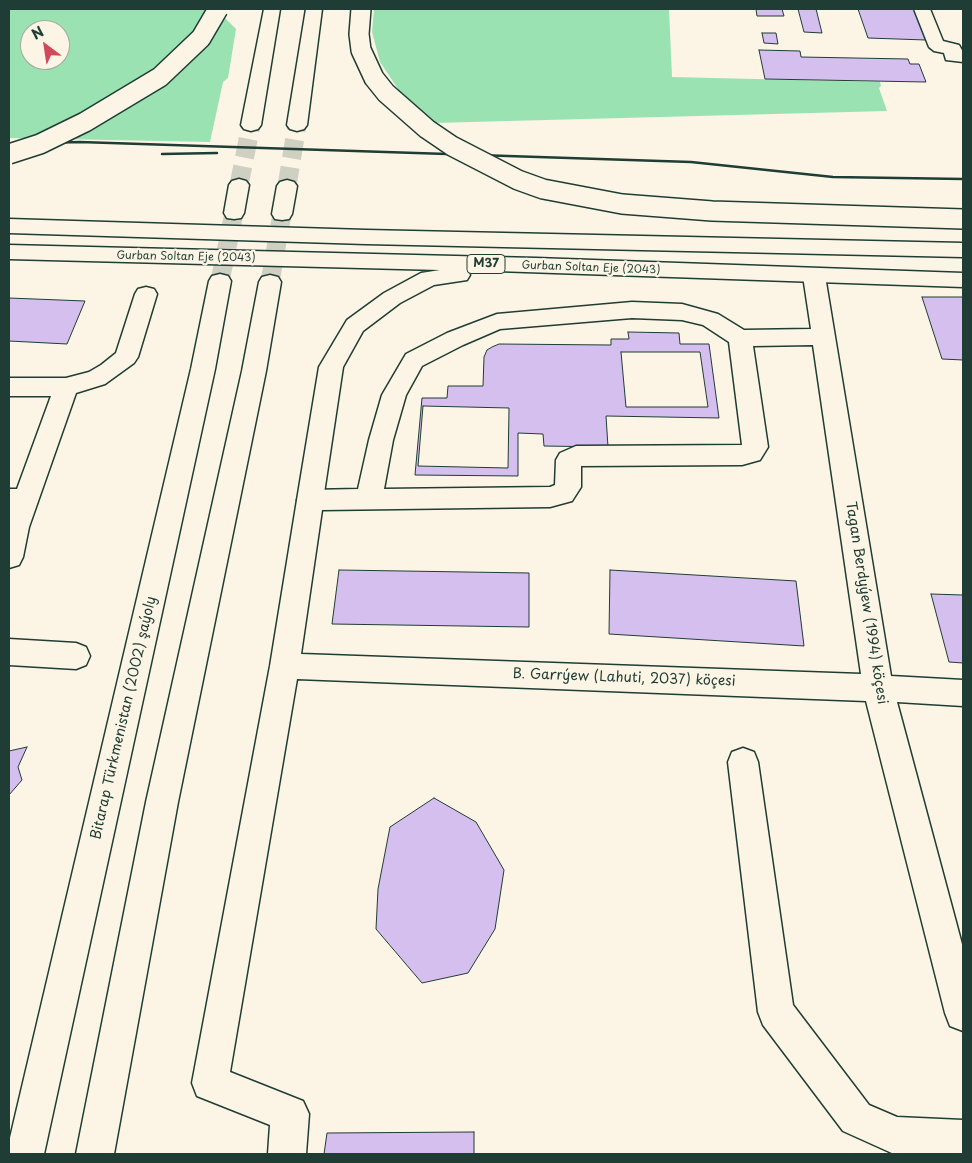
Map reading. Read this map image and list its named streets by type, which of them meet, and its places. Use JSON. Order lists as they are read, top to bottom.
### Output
{
  "streets": {
    "main road": [
      "Gurban Soltan Eje (2043)",
      "M37",
      "Tagan Berdyýew (1994) köçesi",
      "B. Garrýew (Lahuti, 2037) köçesi",
      "Bitarap Türkmenistan (2002) şaýoly"
    ]
  },
  "crossings": [
    ["Gurban Soltan Eje (2043)", "Tagan Berdyýew (1994) köçesi"],
    ["Tagan Berdyýew (1994) köçesi", "B. Garrýew (Lahuti, 2037) köçesi"]
  ],
  "north": "top left"
}
